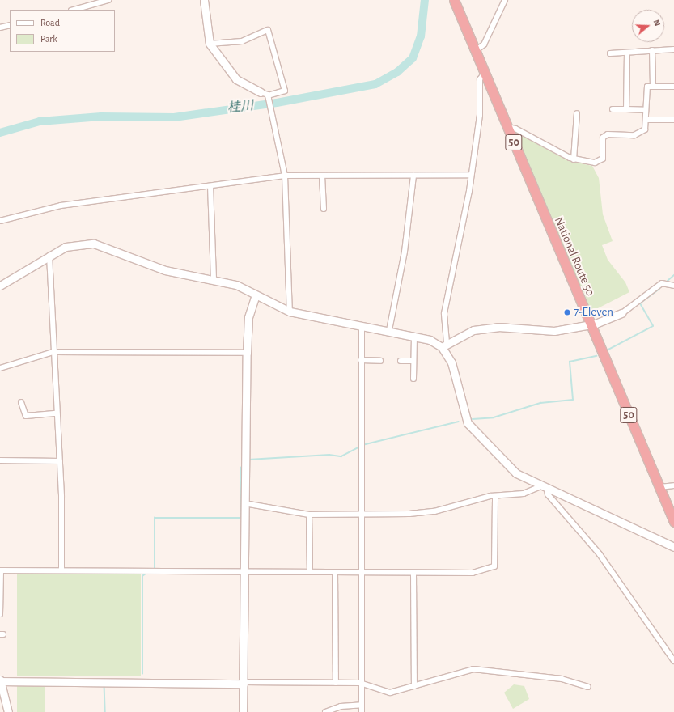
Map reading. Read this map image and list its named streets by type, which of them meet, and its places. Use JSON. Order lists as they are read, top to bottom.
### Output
{
  "streets": {
    "highway": ["50", "National Route 50"]
  },
  "water": ["桂川"],
  "places": ["7-Eleven"],
  "legend": ["Road", "Park"],
  "north": "right"
}
